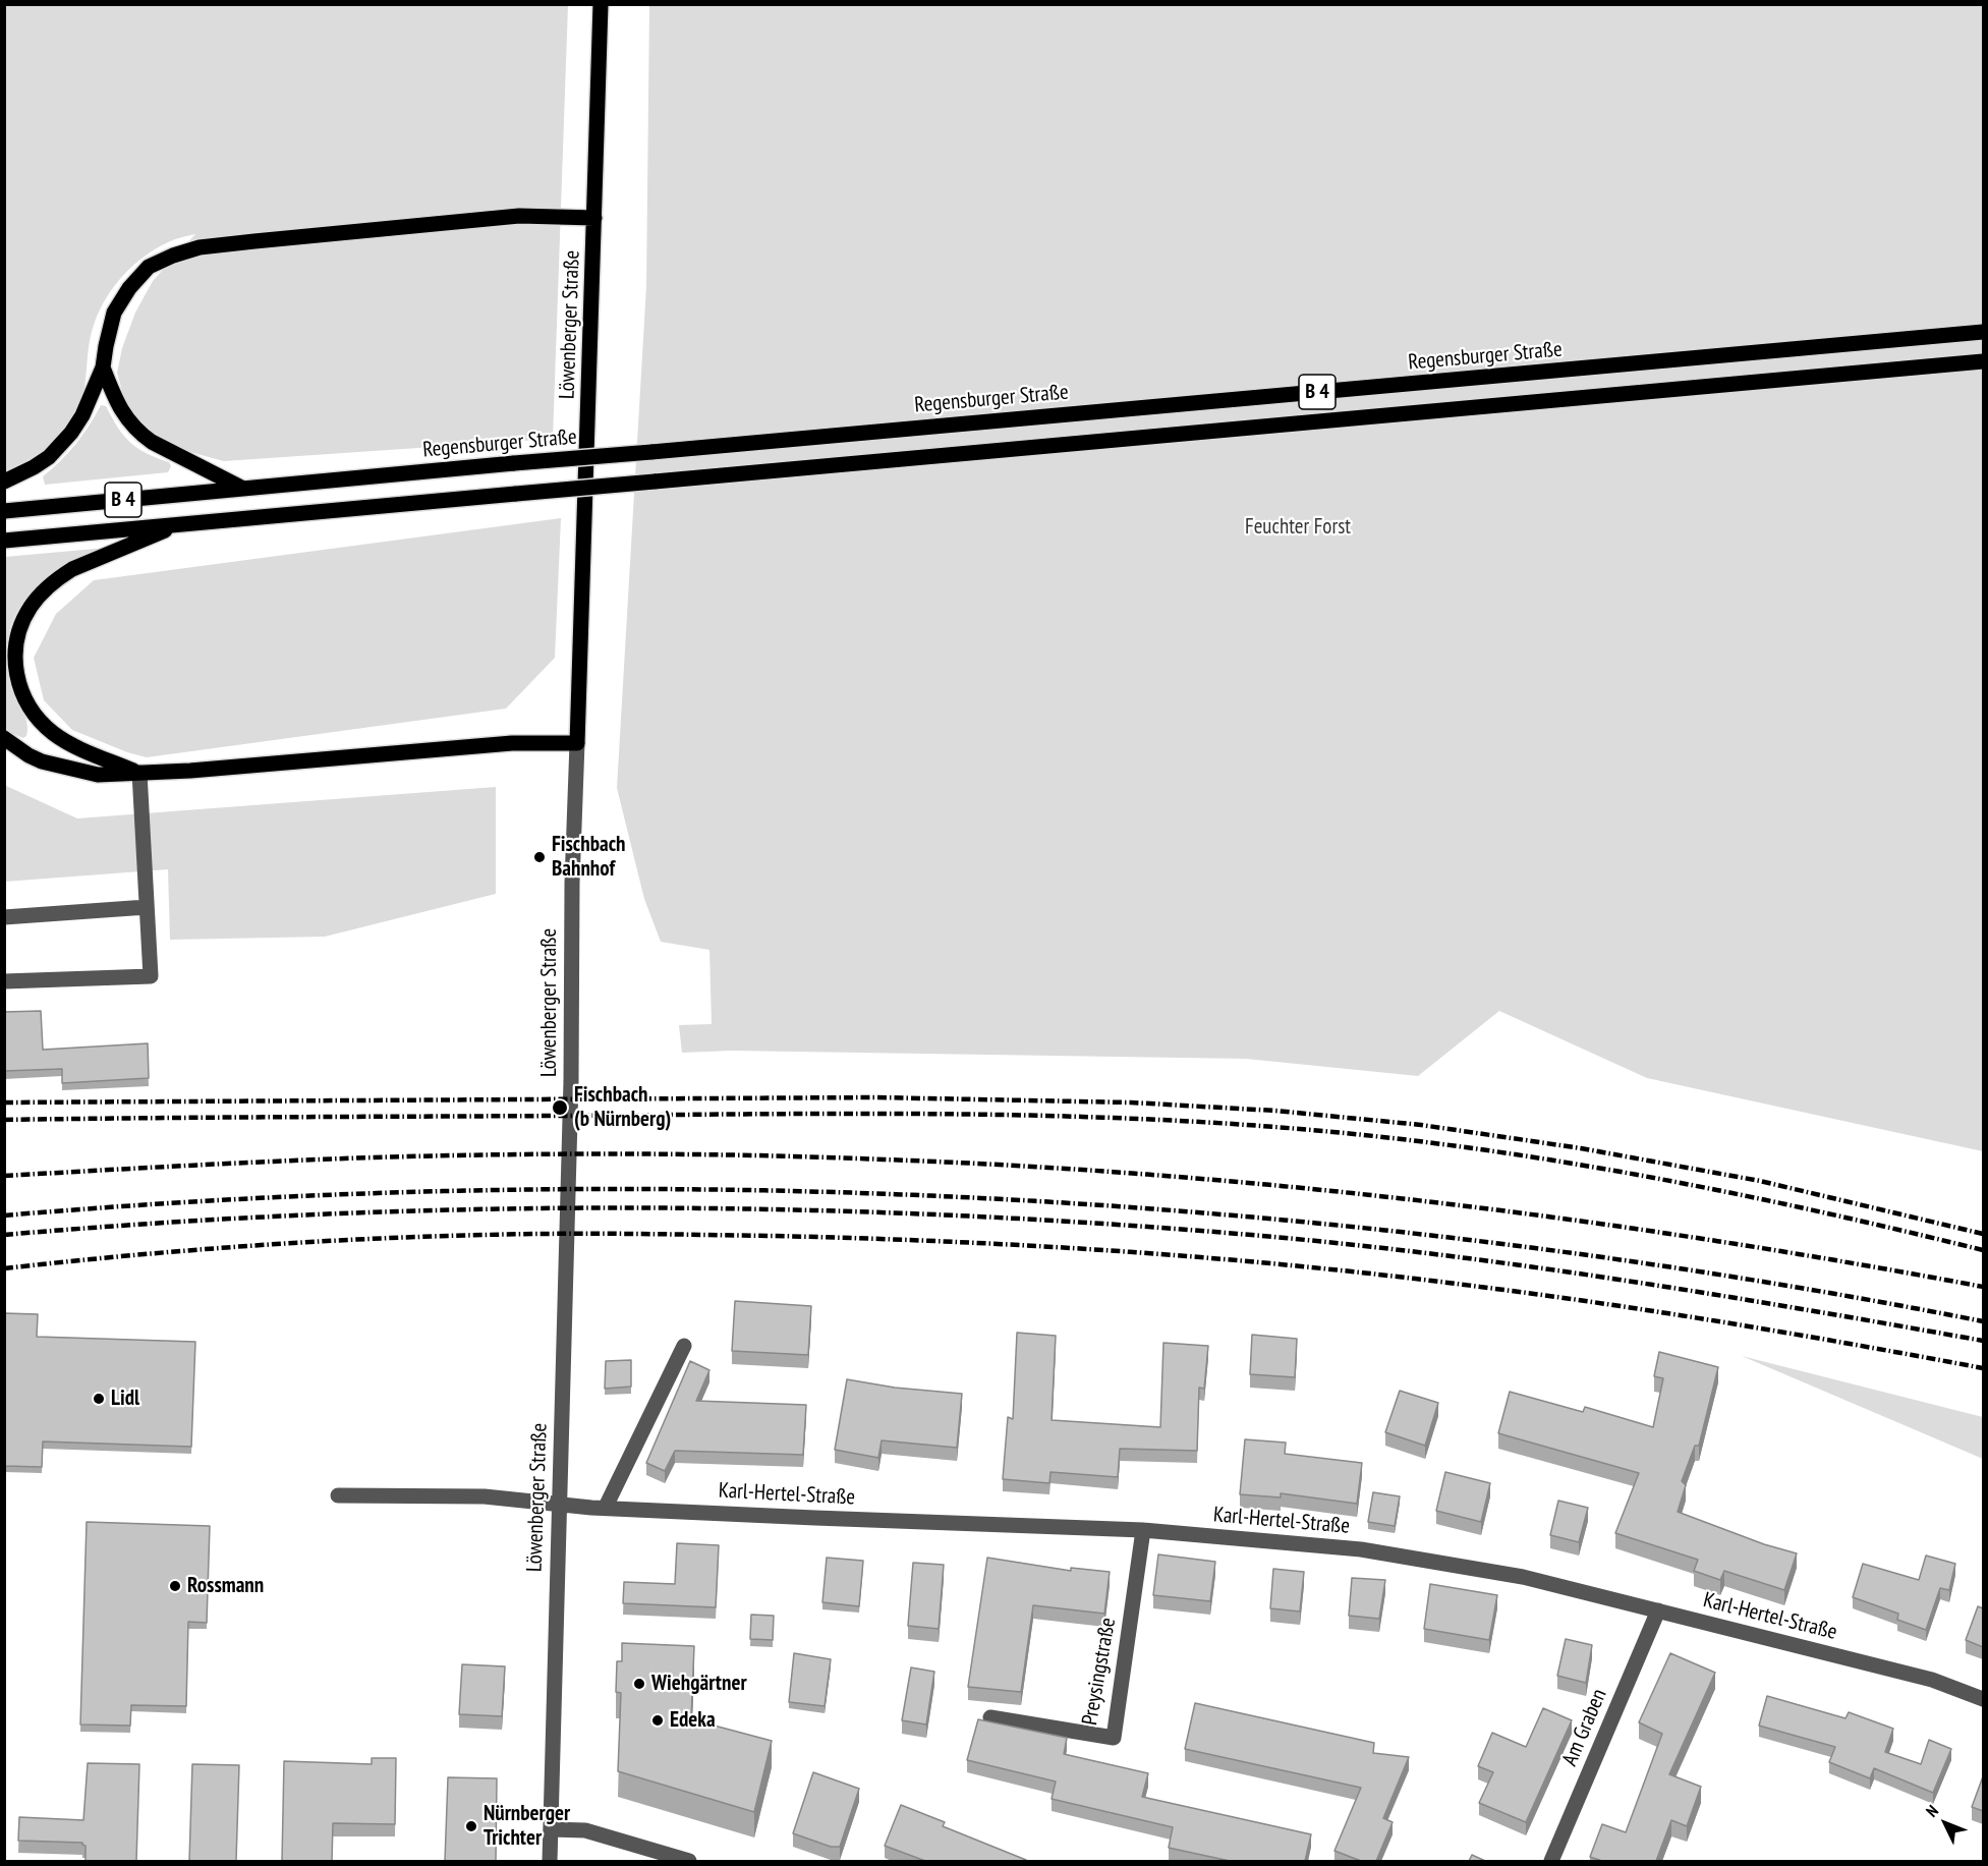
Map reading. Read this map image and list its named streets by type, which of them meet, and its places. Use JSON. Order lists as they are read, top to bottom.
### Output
{
  "streets": {
    "main road": ["Löwenberger Straße", "Regensburger Straße", "B 4"],
    "street": ["Karl-Hertel-Straße", "Preysingstraße", "Am Graben"]
  },
  "crossings": [
    ["Löwenberger Straße", "Karl-Hertel-Straße"],
    ["Karl-Hertel-Straße", "Preysingstraße"],
    ["Karl-Hertel-Straße", "Am Graben"]
  ],
  "parks": ["Feuchter Forst"],
  "places": [
    "Fischbach Bahnhof",
    "Fischbach (b Nürnberg)",
    "Lidl",
    "Rossmann",
    "Wiehgärtner",
    "Edeka",
    "Nürnberger Trichter"
  ],
  "north": "top left"
}
